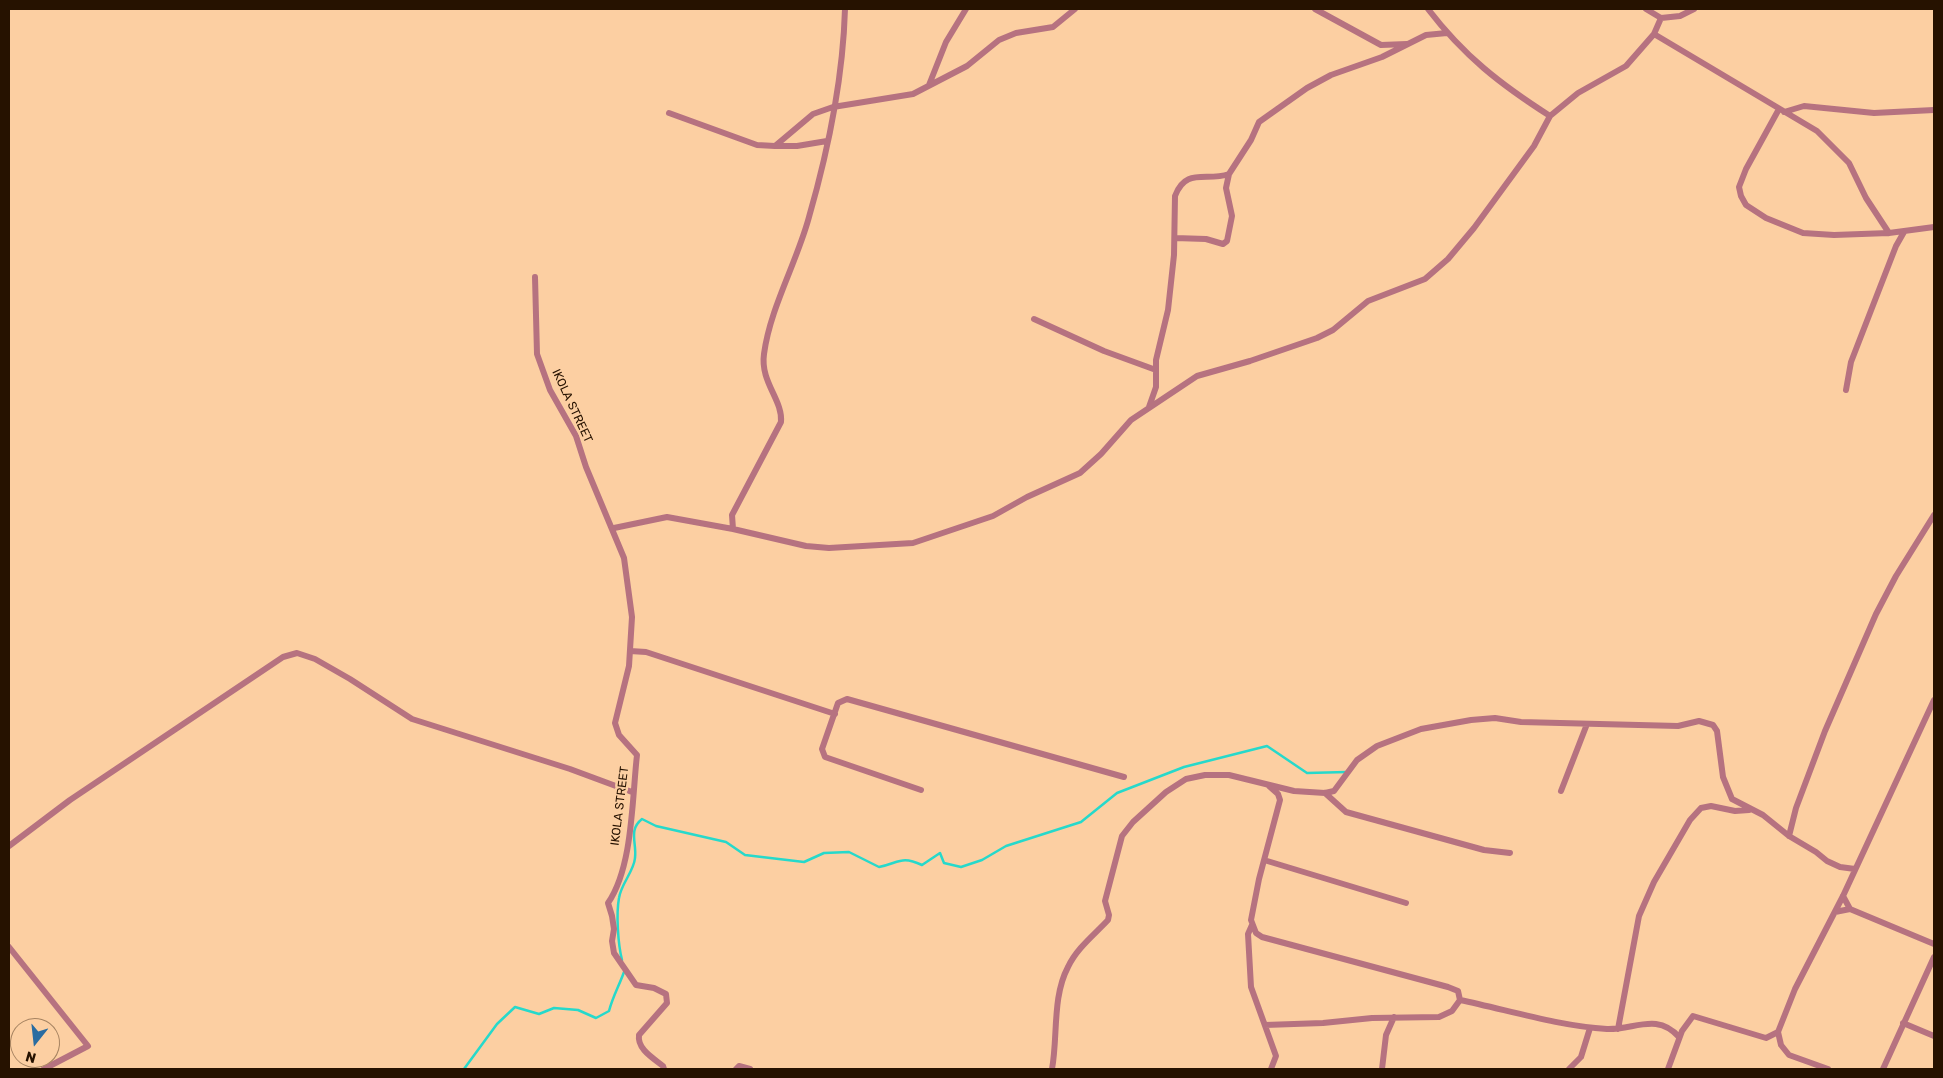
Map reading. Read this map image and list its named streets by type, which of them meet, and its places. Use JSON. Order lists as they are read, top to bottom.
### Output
{
  "streets": {
    "street": ["IKOLA STREET"]
  },
  "north": "bottom"
}
